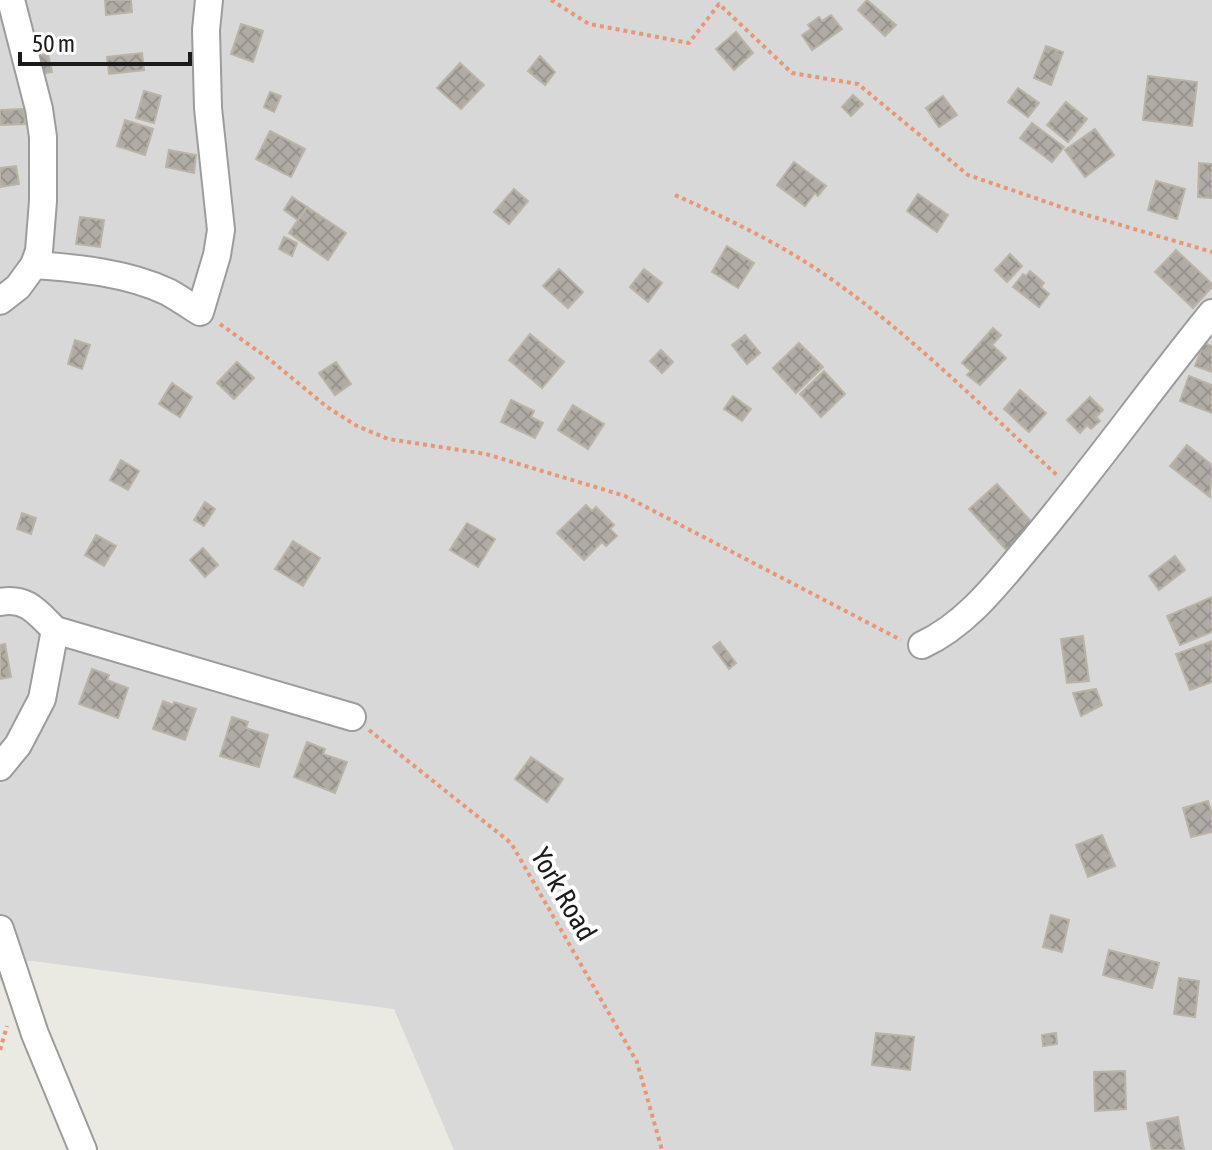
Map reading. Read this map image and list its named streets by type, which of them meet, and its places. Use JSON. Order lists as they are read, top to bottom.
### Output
{
  "streets": {
    "path": ["York Road"]
  },
  "scale_bar": "50 m"
}
